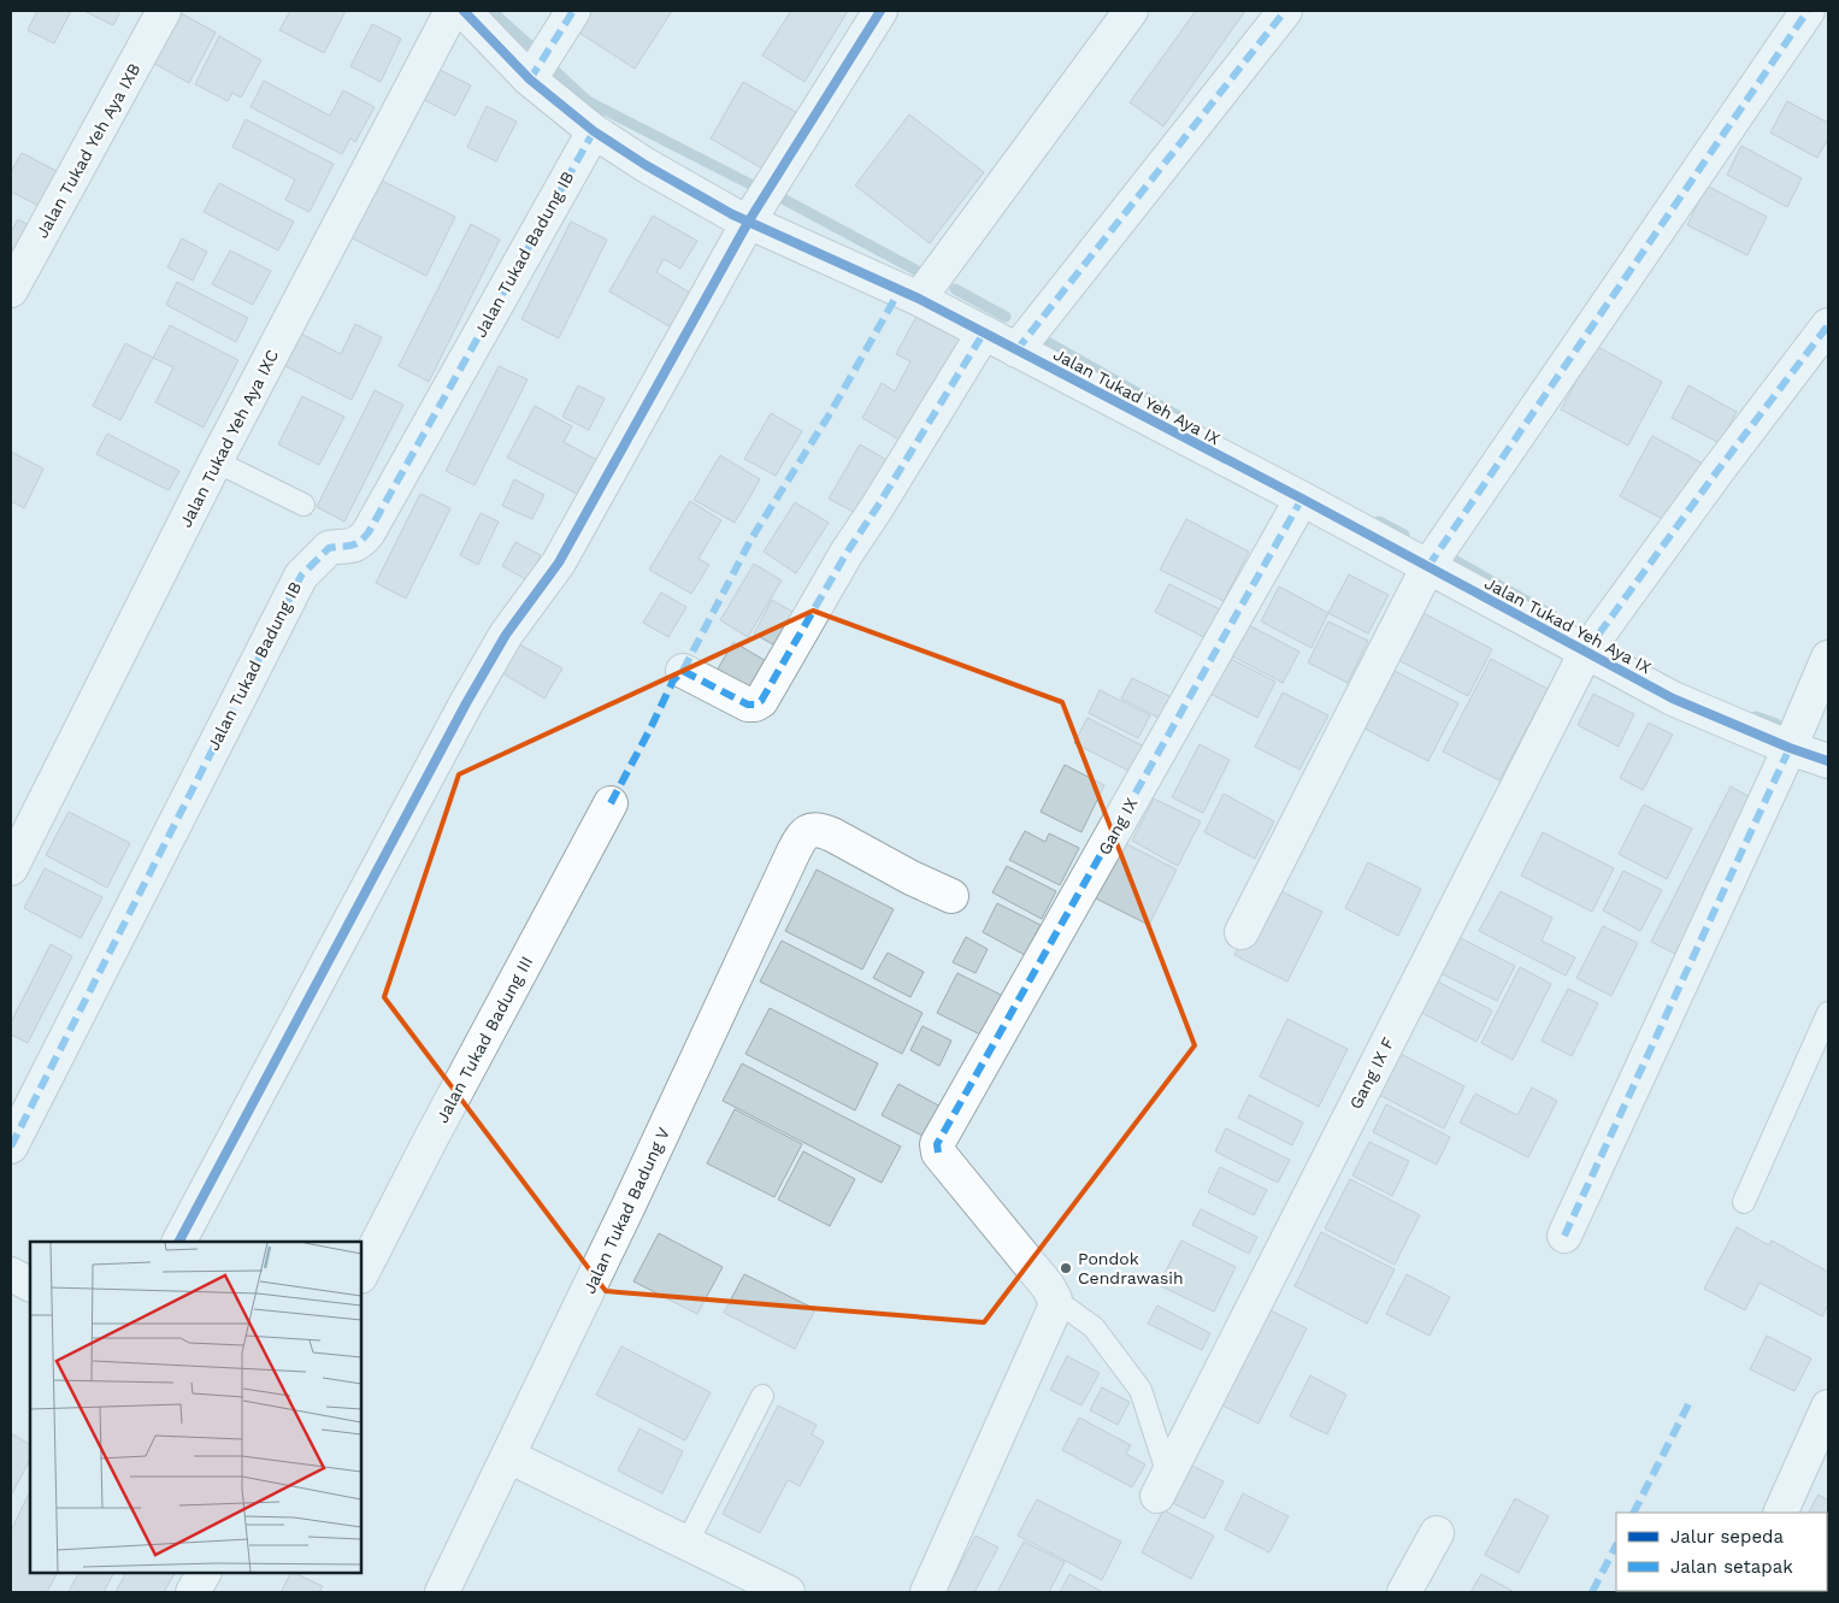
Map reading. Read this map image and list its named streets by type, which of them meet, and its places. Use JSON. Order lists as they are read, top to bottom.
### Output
{
  "streets": {
    "street": [
      "Jalan Tukad Yeh Aya IXB",
      "Jalan Tukad Badung IB",
      "Jalan Tukad Yeh Aya IX",
      "Jalan Tukad Yeh Aya IXC",
      "Gang IX",
      "Jalan Tukad Badung III",
      "Gang IX F",
      "Jalan Tukad Badung V"
    ]
  },
  "crossings": [
    ["Jalan Tukad Badung IB", "Jalan Tukad Yeh Aya IX"],
    ["Jalan Tukad Yeh Aya IX", "Gang IX"],
    ["Jalan Tukad Yeh Aya IX", "Gang IX F"]
  ],
  "places": ["Pondok Cendrawasih"],
  "legend": ["Jalur sepeda", "Jalan setapak"]
}
